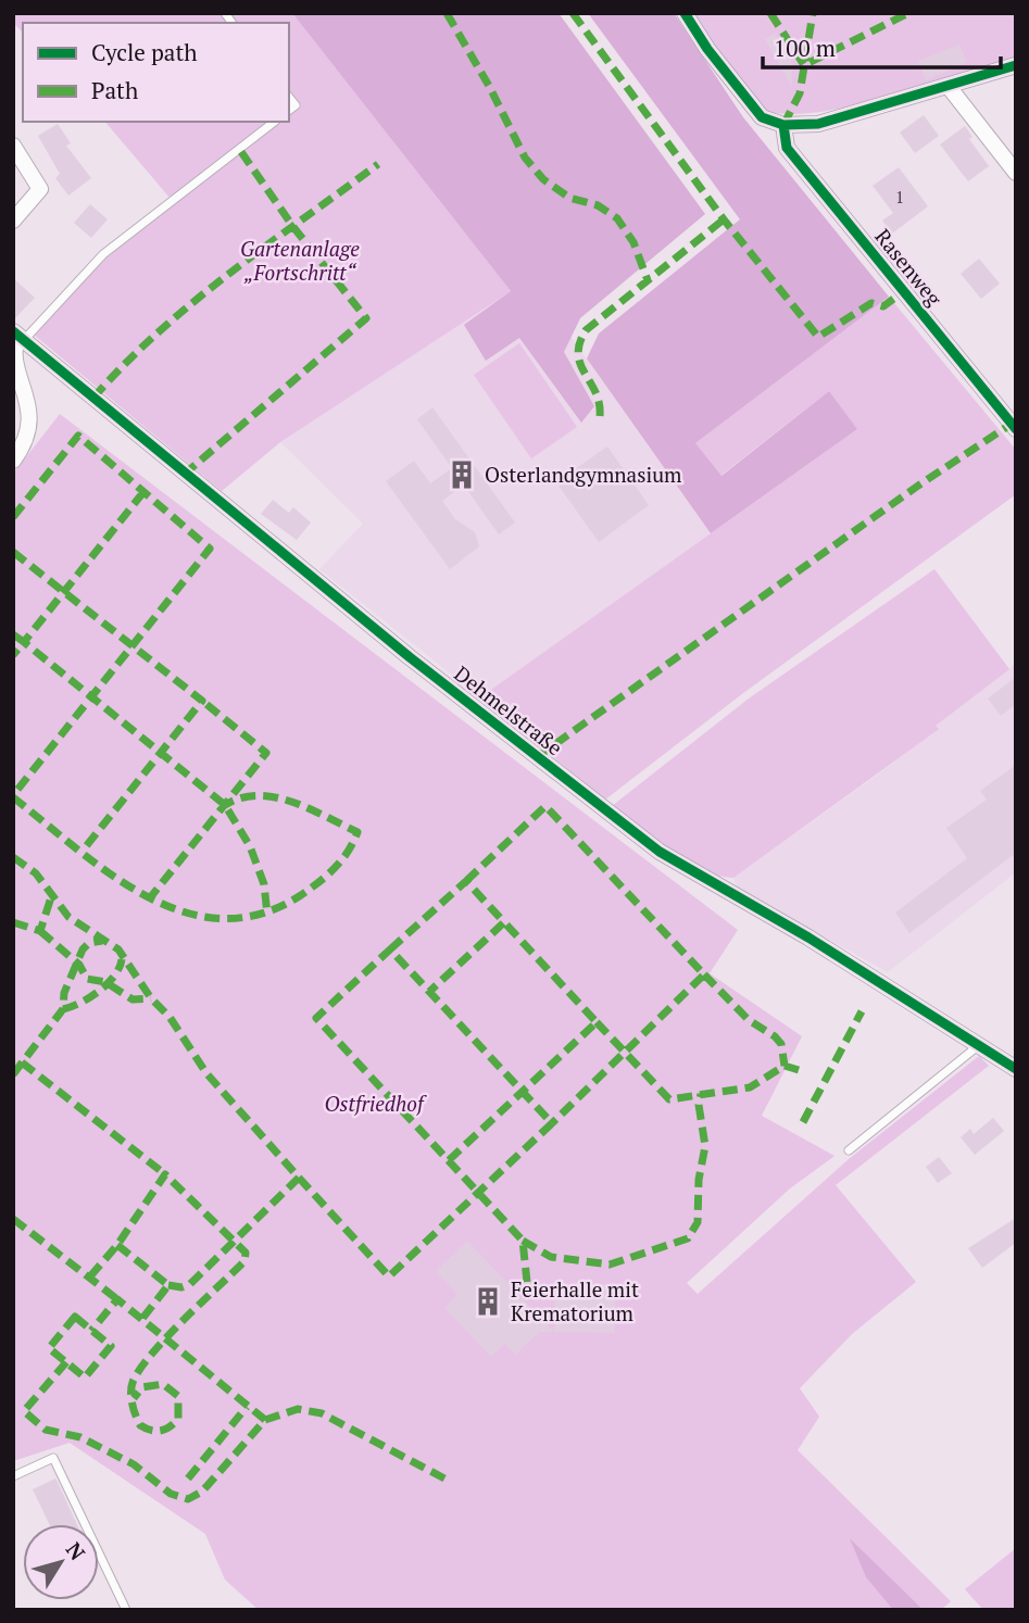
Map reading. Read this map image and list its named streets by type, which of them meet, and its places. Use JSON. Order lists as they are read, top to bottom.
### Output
{
  "streets": {
    "street": ["Rasenweg", "Dehmelstraße"]
  },
  "parks": ["Gartenanlage „Fortschritt“", "Ostfriedhof"],
  "places": {
    "building": ["Osterlandgymnasium", "Feierhalle mit Krematorium"]
  },
  "house_numbers": ["1"],
  "legend": ["Cycle path", "Path"],
  "scale_bar": "100 m",
  "north": "top right"
}
